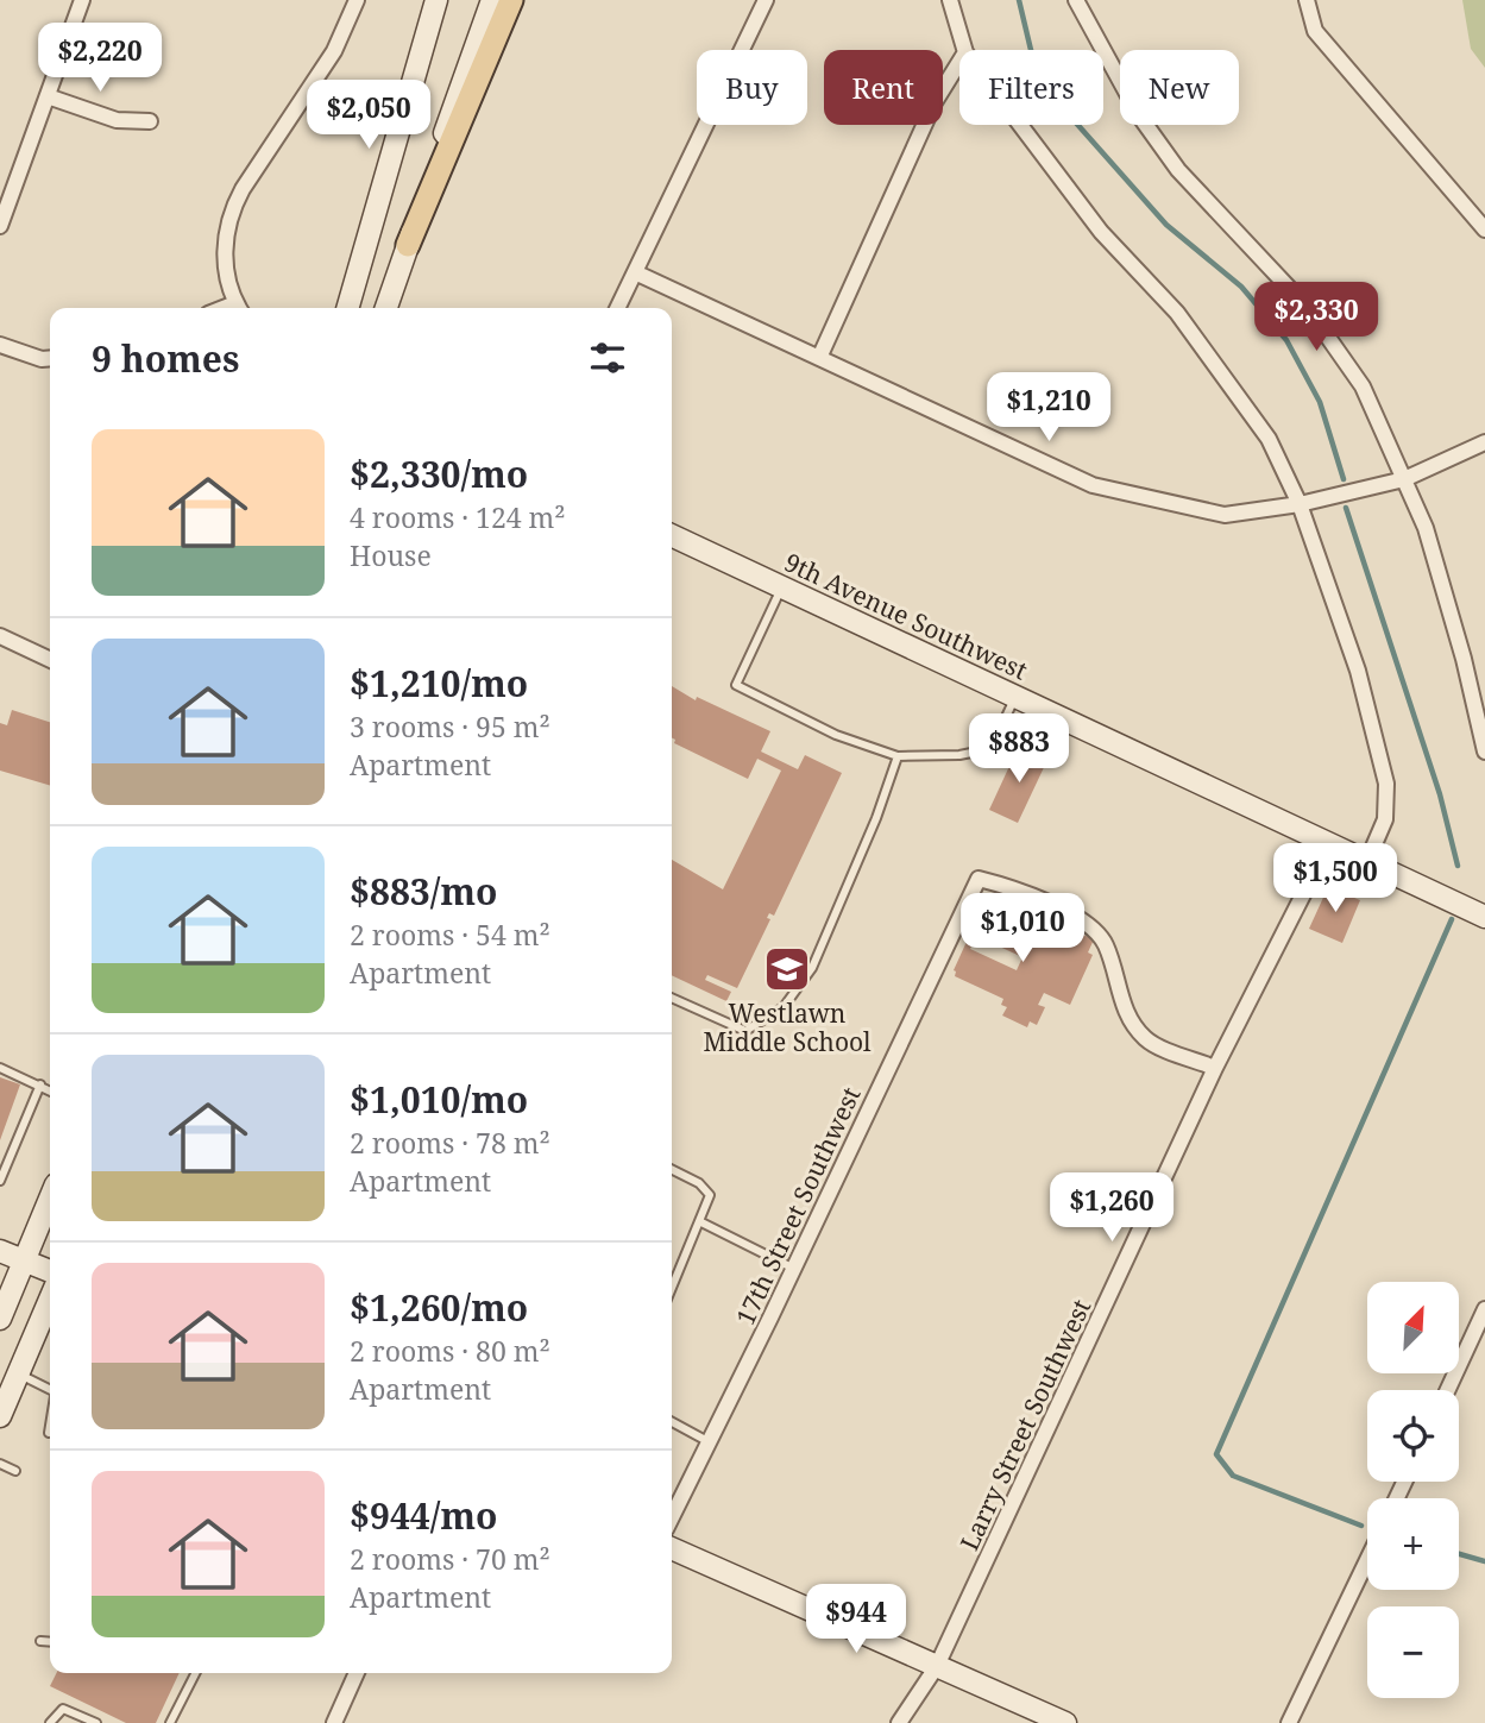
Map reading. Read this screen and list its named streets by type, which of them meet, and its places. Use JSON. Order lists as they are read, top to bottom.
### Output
{
  "streets": {
    "main road": ["9th Avenue Southwest"],
    "street": ["17th Street Southwest", "Larry Street Southwest"]
  },
  "crossings": [
    ["9th Avenue Southwest", "Larry Street Southwest"],
    ["17th Street Southwest", "Larry Street Southwest"]
  ],
  "places": {
    "school or university": ["Westlawn Middle School"]
  },
  "north": "top right",
  "page": {
    "price": [
      "$2,220",
      "$2,050",
      "$2,330",
      "$1,210",
      "$883",
      "$1,500",
      "$1,010",
      "$1,260",
      "$944"
    ],
    "chip": [
      "Buy",
      "Rent",
      "Filters",
      "New"
    ],
    "heading": "9 homes",
    "list": [
      {
        "name": "$2,330/mo",
        "note": "4 rooms · 124 m² · House"
      },
      {
        "name": "$1,210/mo",
        "note": "3 rooms · 95 m² · Apartment"
      },
      {
        "name": "$883/mo",
        "note": "2 rooms · 54 m² · Apartment"
      },
      {
        "name": "$1,010/mo",
        "note": "2 rooms · 78 m² · Apartment"
      },
      {
        "name": "$1,260/mo",
        "note": "2 rooms · 80 m² · Apartment"
      },
      {
        "name": "$944/mo",
        "note": "2 rooms · 70 m² · Apartment"
      }
    ],
    "map_buttons": ["+", "−"]
  }
}
